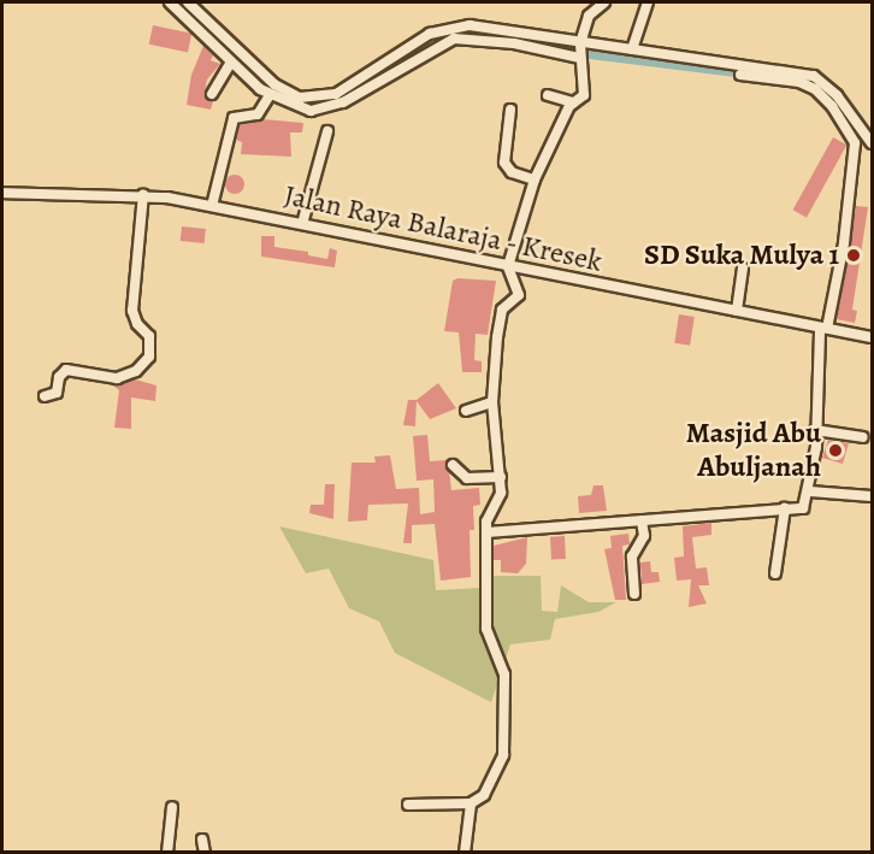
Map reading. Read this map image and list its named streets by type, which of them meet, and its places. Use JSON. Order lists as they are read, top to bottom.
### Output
{
  "streets": {
    "street": ["Jalan Raya Balaraja - Kresek"]
  },
  "places": ["SD Suka Mulya 1", "Masjid Abu Abuljanah"]
}
